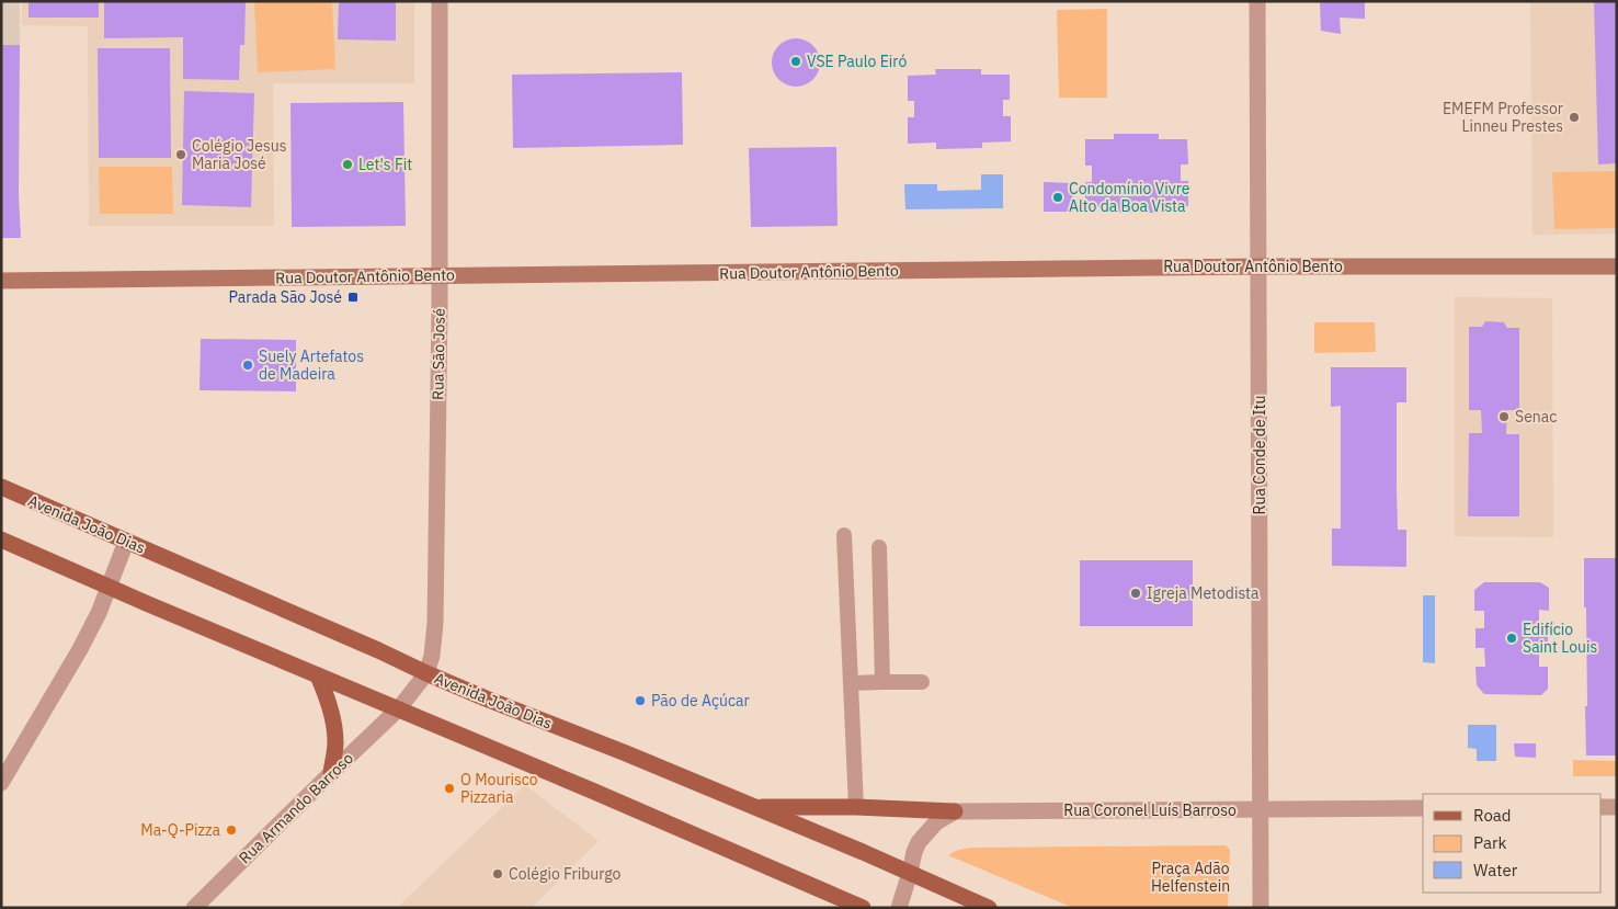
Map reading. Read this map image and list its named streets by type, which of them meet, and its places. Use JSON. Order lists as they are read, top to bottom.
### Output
{
  "streets": {
    "main road": ["Avenida João Dias"],
    "street": [
      "Rua Doutor Antônio Bento",
      "Rua São José",
      "Rua Conde de Itu",
      "Rua Armando Barroso",
      "Rua Coronel Luís Barroso"
    ]
  },
  "crossings": [
    ["Rua Doutor Antônio Bento", "Rua São José"],
    ["Rua Doutor Antônio Bento", "Rua Conde de Itu"],
    ["Rua São José", "Avenida João Dias"],
    ["Rua São José", "Rua Armando Barroso"],
    ["Rua Conde de Itu", "Rua Coronel Luís Barroso"],
    ["Avenida João Dias", "Rua Armando Barroso"]
  ],
  "parks": ["Praça Adão Helfenstein"],
  "places": {
    "other": [
      "VSE Paulo Eiró",
      "EMEFM Professor Linneu Prestes",
      "Colégio Jesus Maria José",
      "Let's Fit",
      "Condomínio Vivre Alto da Boa Vista",
      "Suely Artefatos de Madeira",
      "Senac",
      "Igreja Metodista",
      "Edifício Saint Louis",
      "Pão de Açúcar",
      "O Mourisco Pizzaria",
      "Ma-Q-Pizza",
      "Colégio Friburgo"
    ],
    "transit": ["Parada São José"]
  },
  "legend": ["Road", "Park", "Water"]
}
